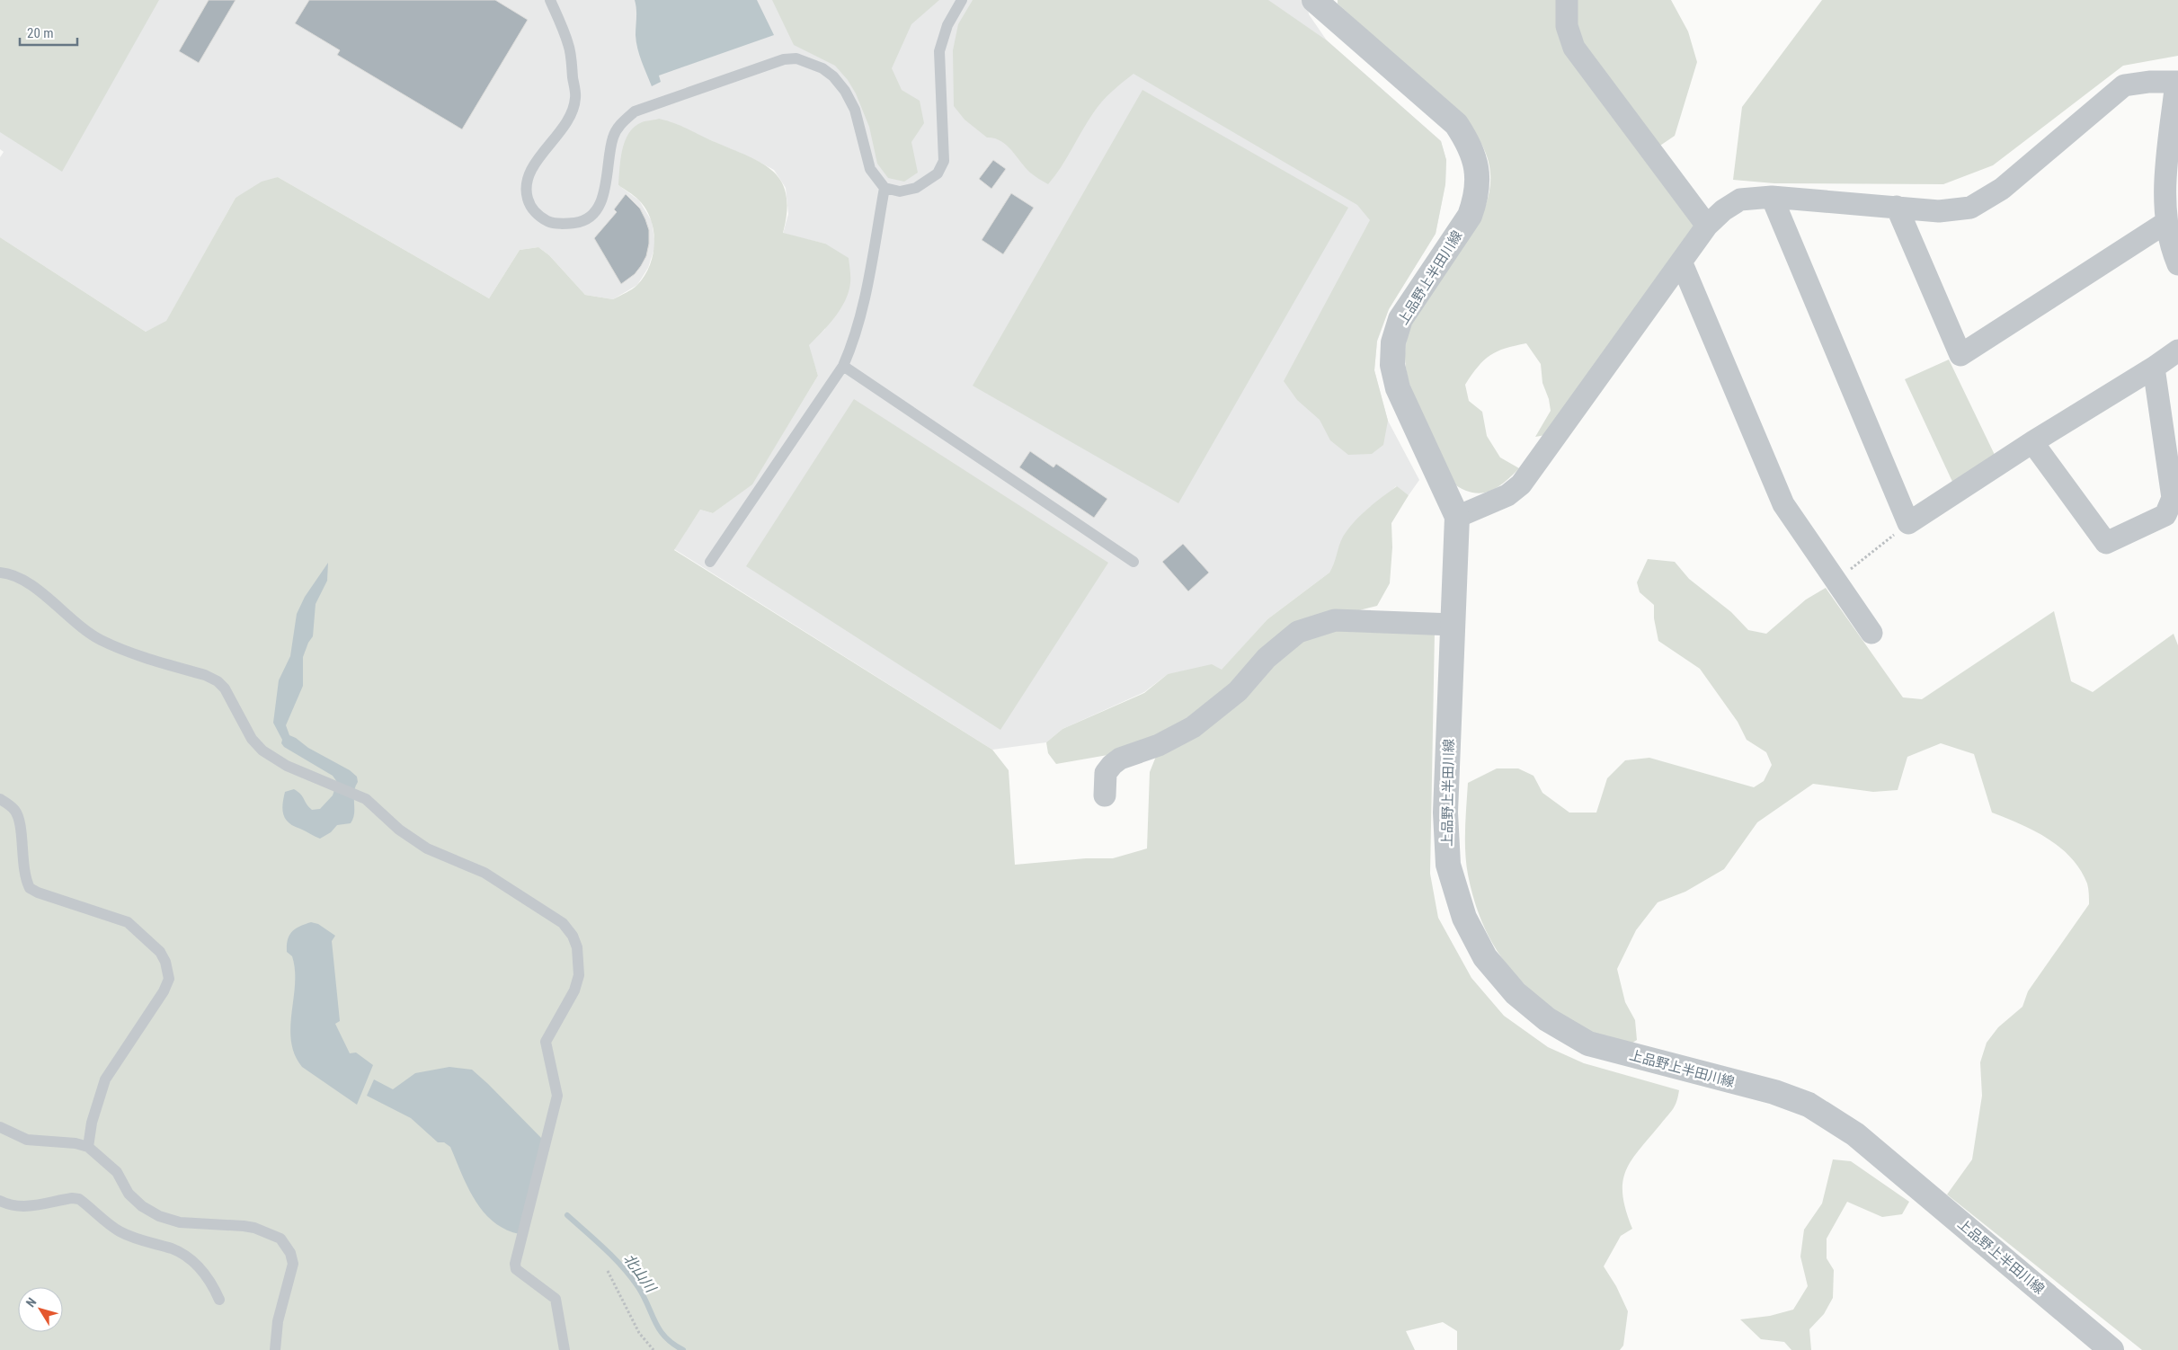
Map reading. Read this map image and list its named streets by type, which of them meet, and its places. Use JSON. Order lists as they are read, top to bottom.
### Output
{
  "streets": {
    "street": ["上品野上半田川線"]
  },
  "water": ["北山川"],
  "scale_bar": "20 m",
  "north": "top left"
}
